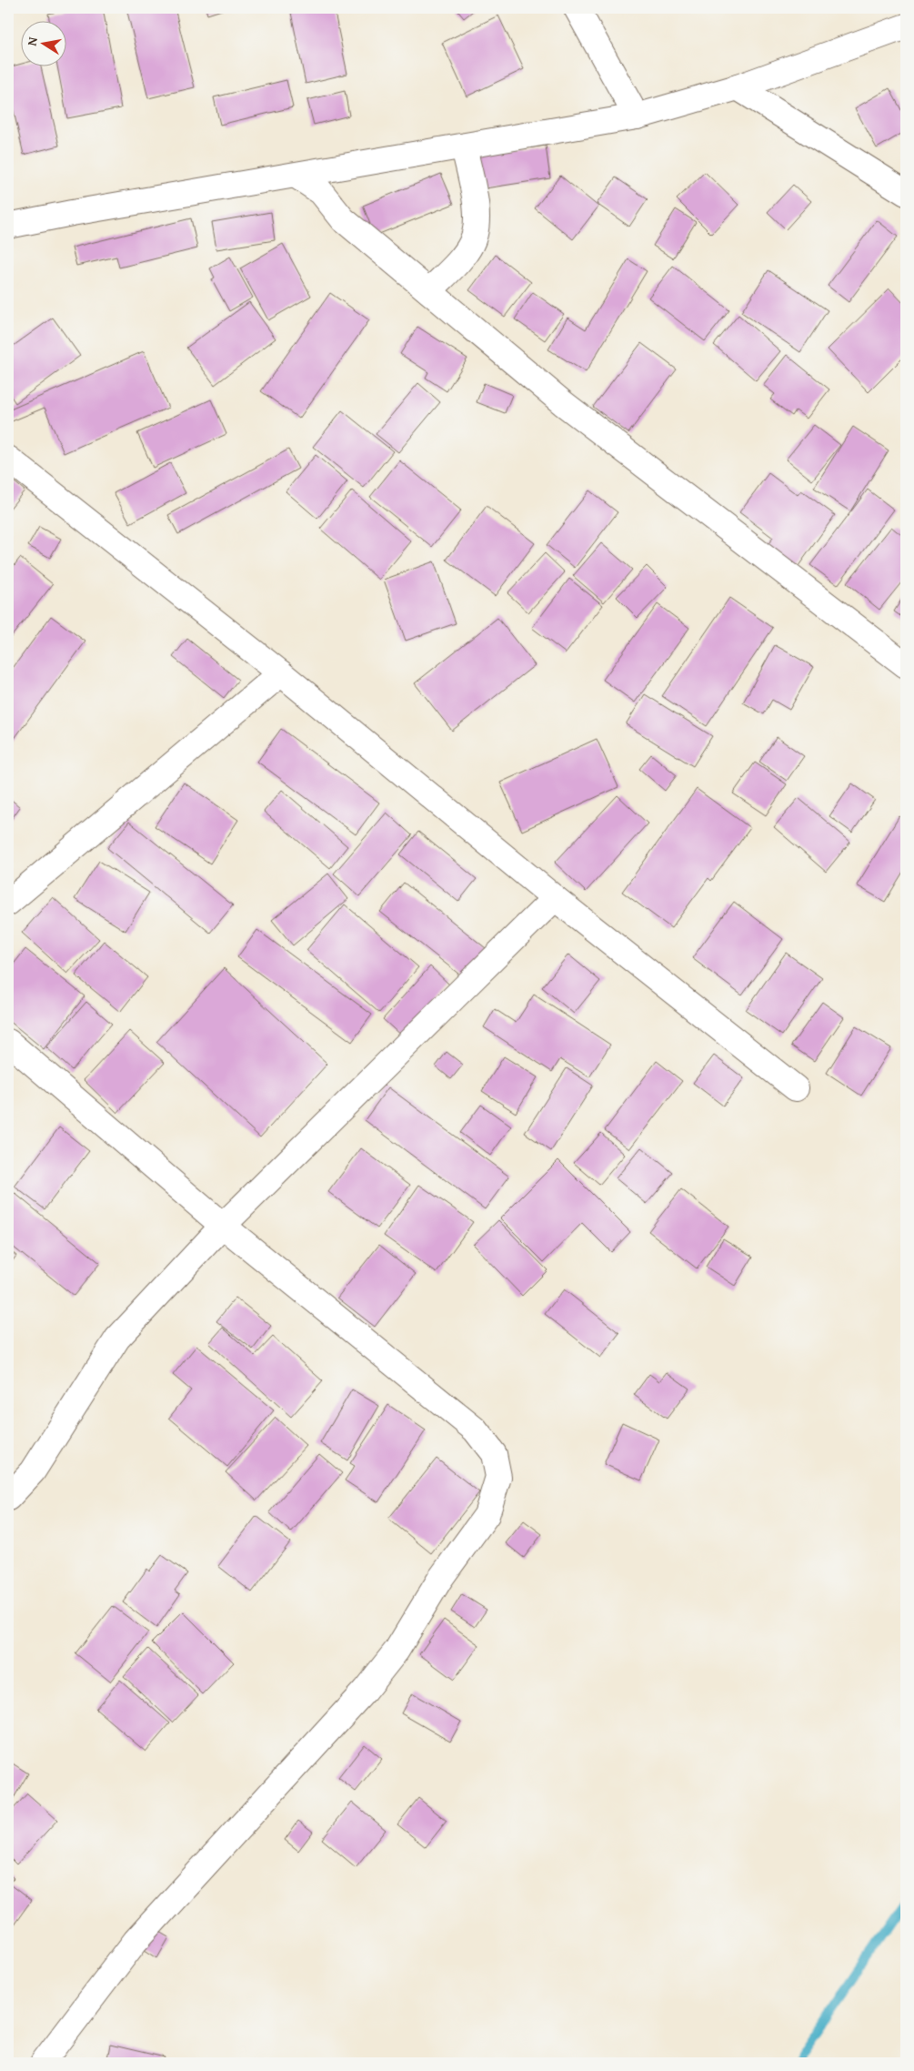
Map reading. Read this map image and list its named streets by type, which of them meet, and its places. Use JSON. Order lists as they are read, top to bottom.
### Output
{
  "north": "left"
}
